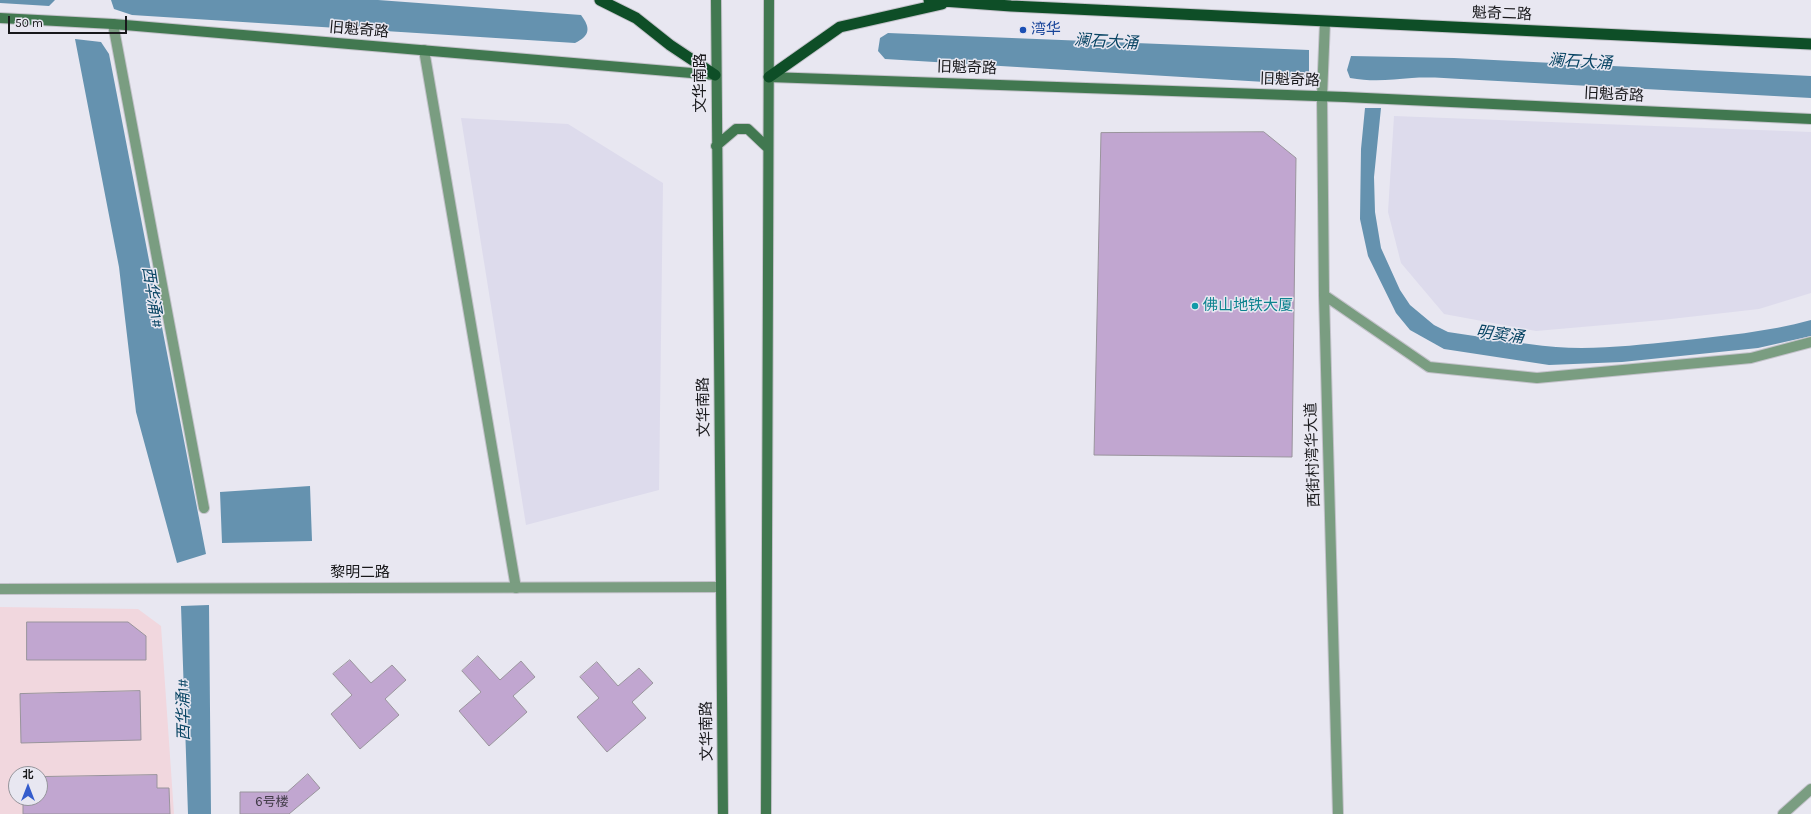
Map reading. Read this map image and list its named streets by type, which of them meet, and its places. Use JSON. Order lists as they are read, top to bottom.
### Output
{
  "streets": {
    "highway": ["魁奇二路"],
    "main road": ["旧魁奇路", "文华南路"],
    "street": ["西街村湾华大道", "黎明二路"]
  },
  "crossings": [
    ["魁奇二路", "西街村湾华大道"],
    ["旧魁奇路", "文华南路"],
    ["旧魁奇路", "西街村湾华大道"],
    ["文华南路", "黎明二路"]
  ],
  "water": ["澜石大涌", "西华涌1#", "明窦涌"],
  "places": ["湾华", "佛山地铁大厦"],
  "house_numbers": ["6号楼"],
  "scale_bar": "50 m",
  "north": "top"
}
